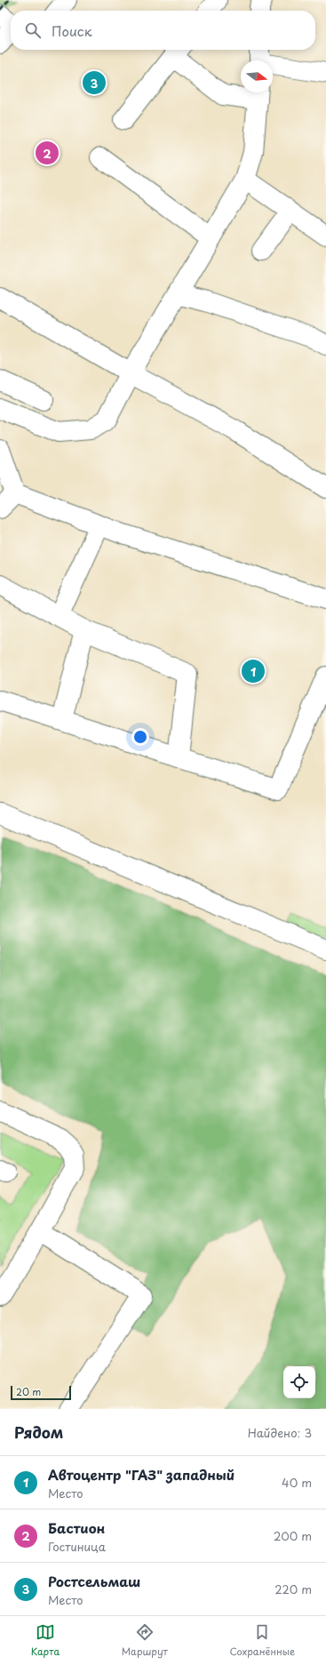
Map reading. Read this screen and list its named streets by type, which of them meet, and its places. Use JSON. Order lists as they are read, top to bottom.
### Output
{
  "scale_bar": "20 m",
  "north": "right",
  "page": {
    "search": "Поиск",
    "pins": ["3", "2", "1"],
    "scale": "20 m",
    "heading": ["Рядом", "Найдено: 3"],
    "list": [
      {
        "mark": "1",
        "name": "Автоцентр \"ГАЗ\" западный",
        "note": "Место",
        "value": "40 m"
      },
      {
        "mark": "2",
        "name": "Бастион",
        "note": "Гостиница",
        "value": "200 m"
      },
      {
        "mark": "3",
        "name": "Ростсельмаш",
        "note": "Место",
        "value": "220 m"
      }
    ],
    "nav": ["Карта", "Маршрут", "Сохранённые"]
  }
}
